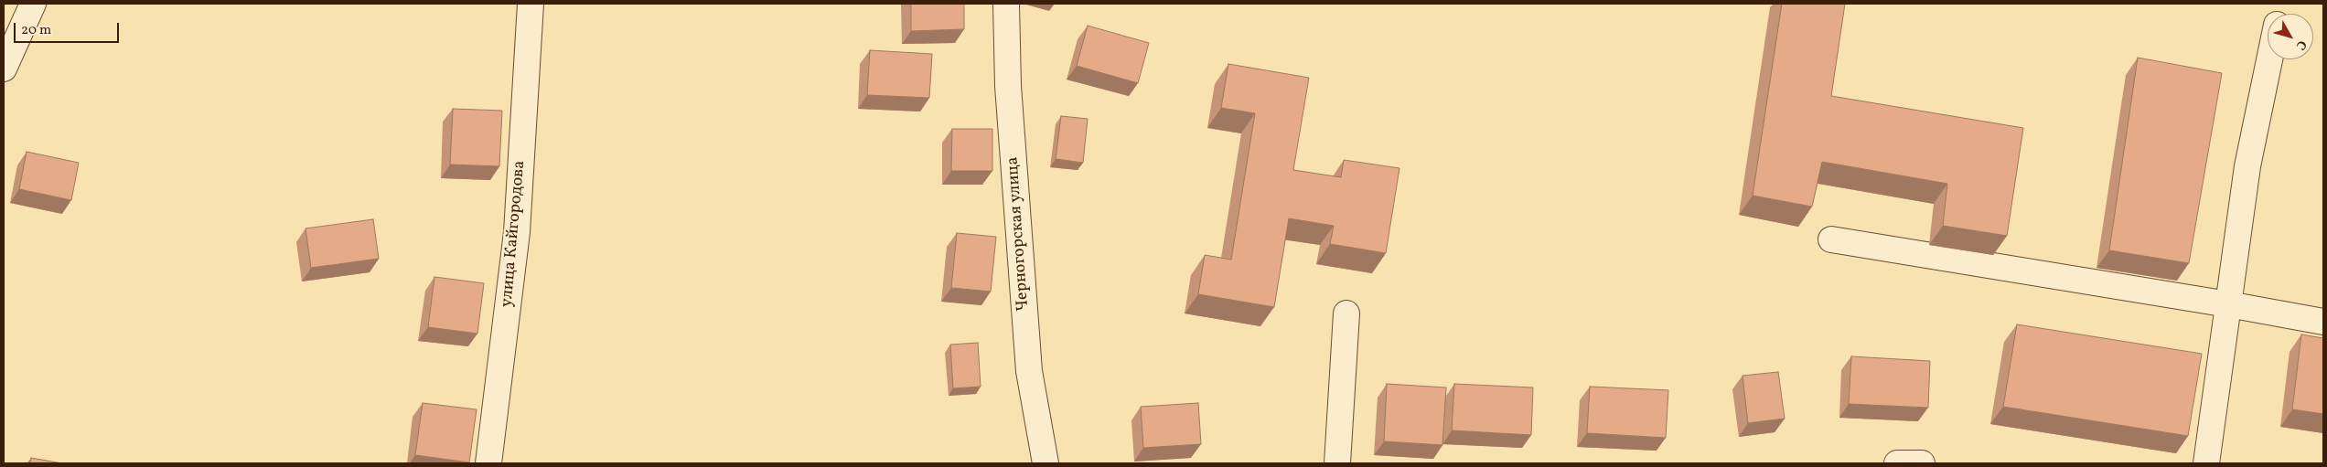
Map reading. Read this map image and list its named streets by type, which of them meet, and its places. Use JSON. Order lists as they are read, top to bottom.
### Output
{
  "streets": {
    "street": ["улица Кайгородова", "Черногорская улица"]
  },
  "scale_bar": "20 m",
  "north": "bottom right"
}
